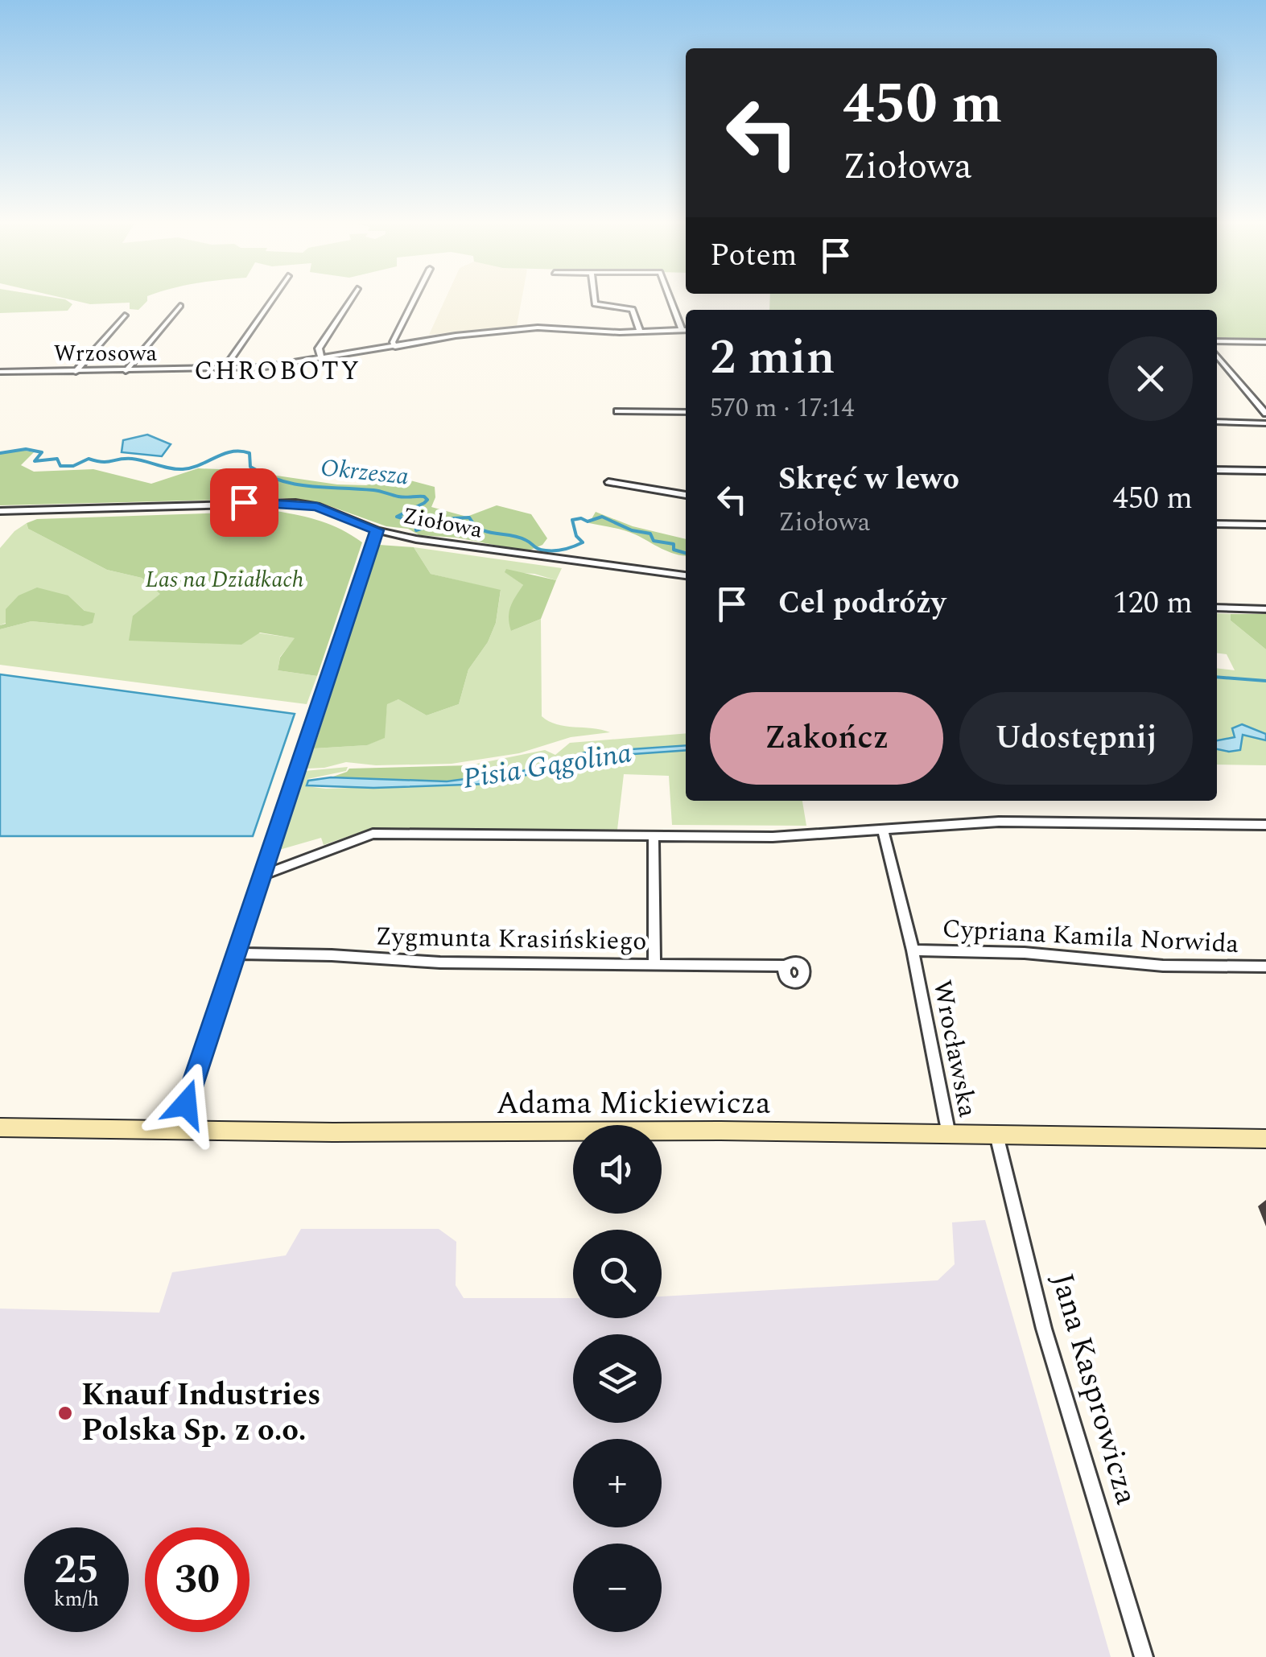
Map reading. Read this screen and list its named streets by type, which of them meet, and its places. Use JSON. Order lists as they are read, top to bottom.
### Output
{
  "streets": {
    "street": [
      "Wrzosowa",
      "Ziołowa",
      "Cypriana Kamila Norwida",
      "Zygmunta Krasińskiego",
      "Wrocławska",
      "Adama Mickiewicza",
      "Jana Kasprowicza"
    ]
  },
  "crossings": [
    ["Cypriana Kamila Norwida", "Wrocławska"],
    ["Wrocławska", "Adama Mickiewicza"],
    ["Adama Mickiewicza", "Jana Kasprowicza"]
  ],
  "districts": ["CHROBOTY"],
  "water": ["Okrzesza", "Pisia Gągolina"],
  "parks": ["Las na Działkach"],
  "places": ["Knauf Industries Polska Sp. z o.o."],
  "page": {
    "turn": ["450 m", "Ziołowa"],
    "then": "Potem",
    "heading": ["2 min", "570 m · 17:14"],
    "list": [
      {
        "name": "Skręć w lewo",
        "note": "Ziołowa",
        "value": "450 m"
      },
      {
        "name": "Cel podróży",
        "value": "120 m"
      }
    ],
    "buttons": ["Zakończ", "Udostępnij"],
    "map_buttons": ["+", "−"],
    "speed": "25 km/h",
    "limit": "30"
  }
}
